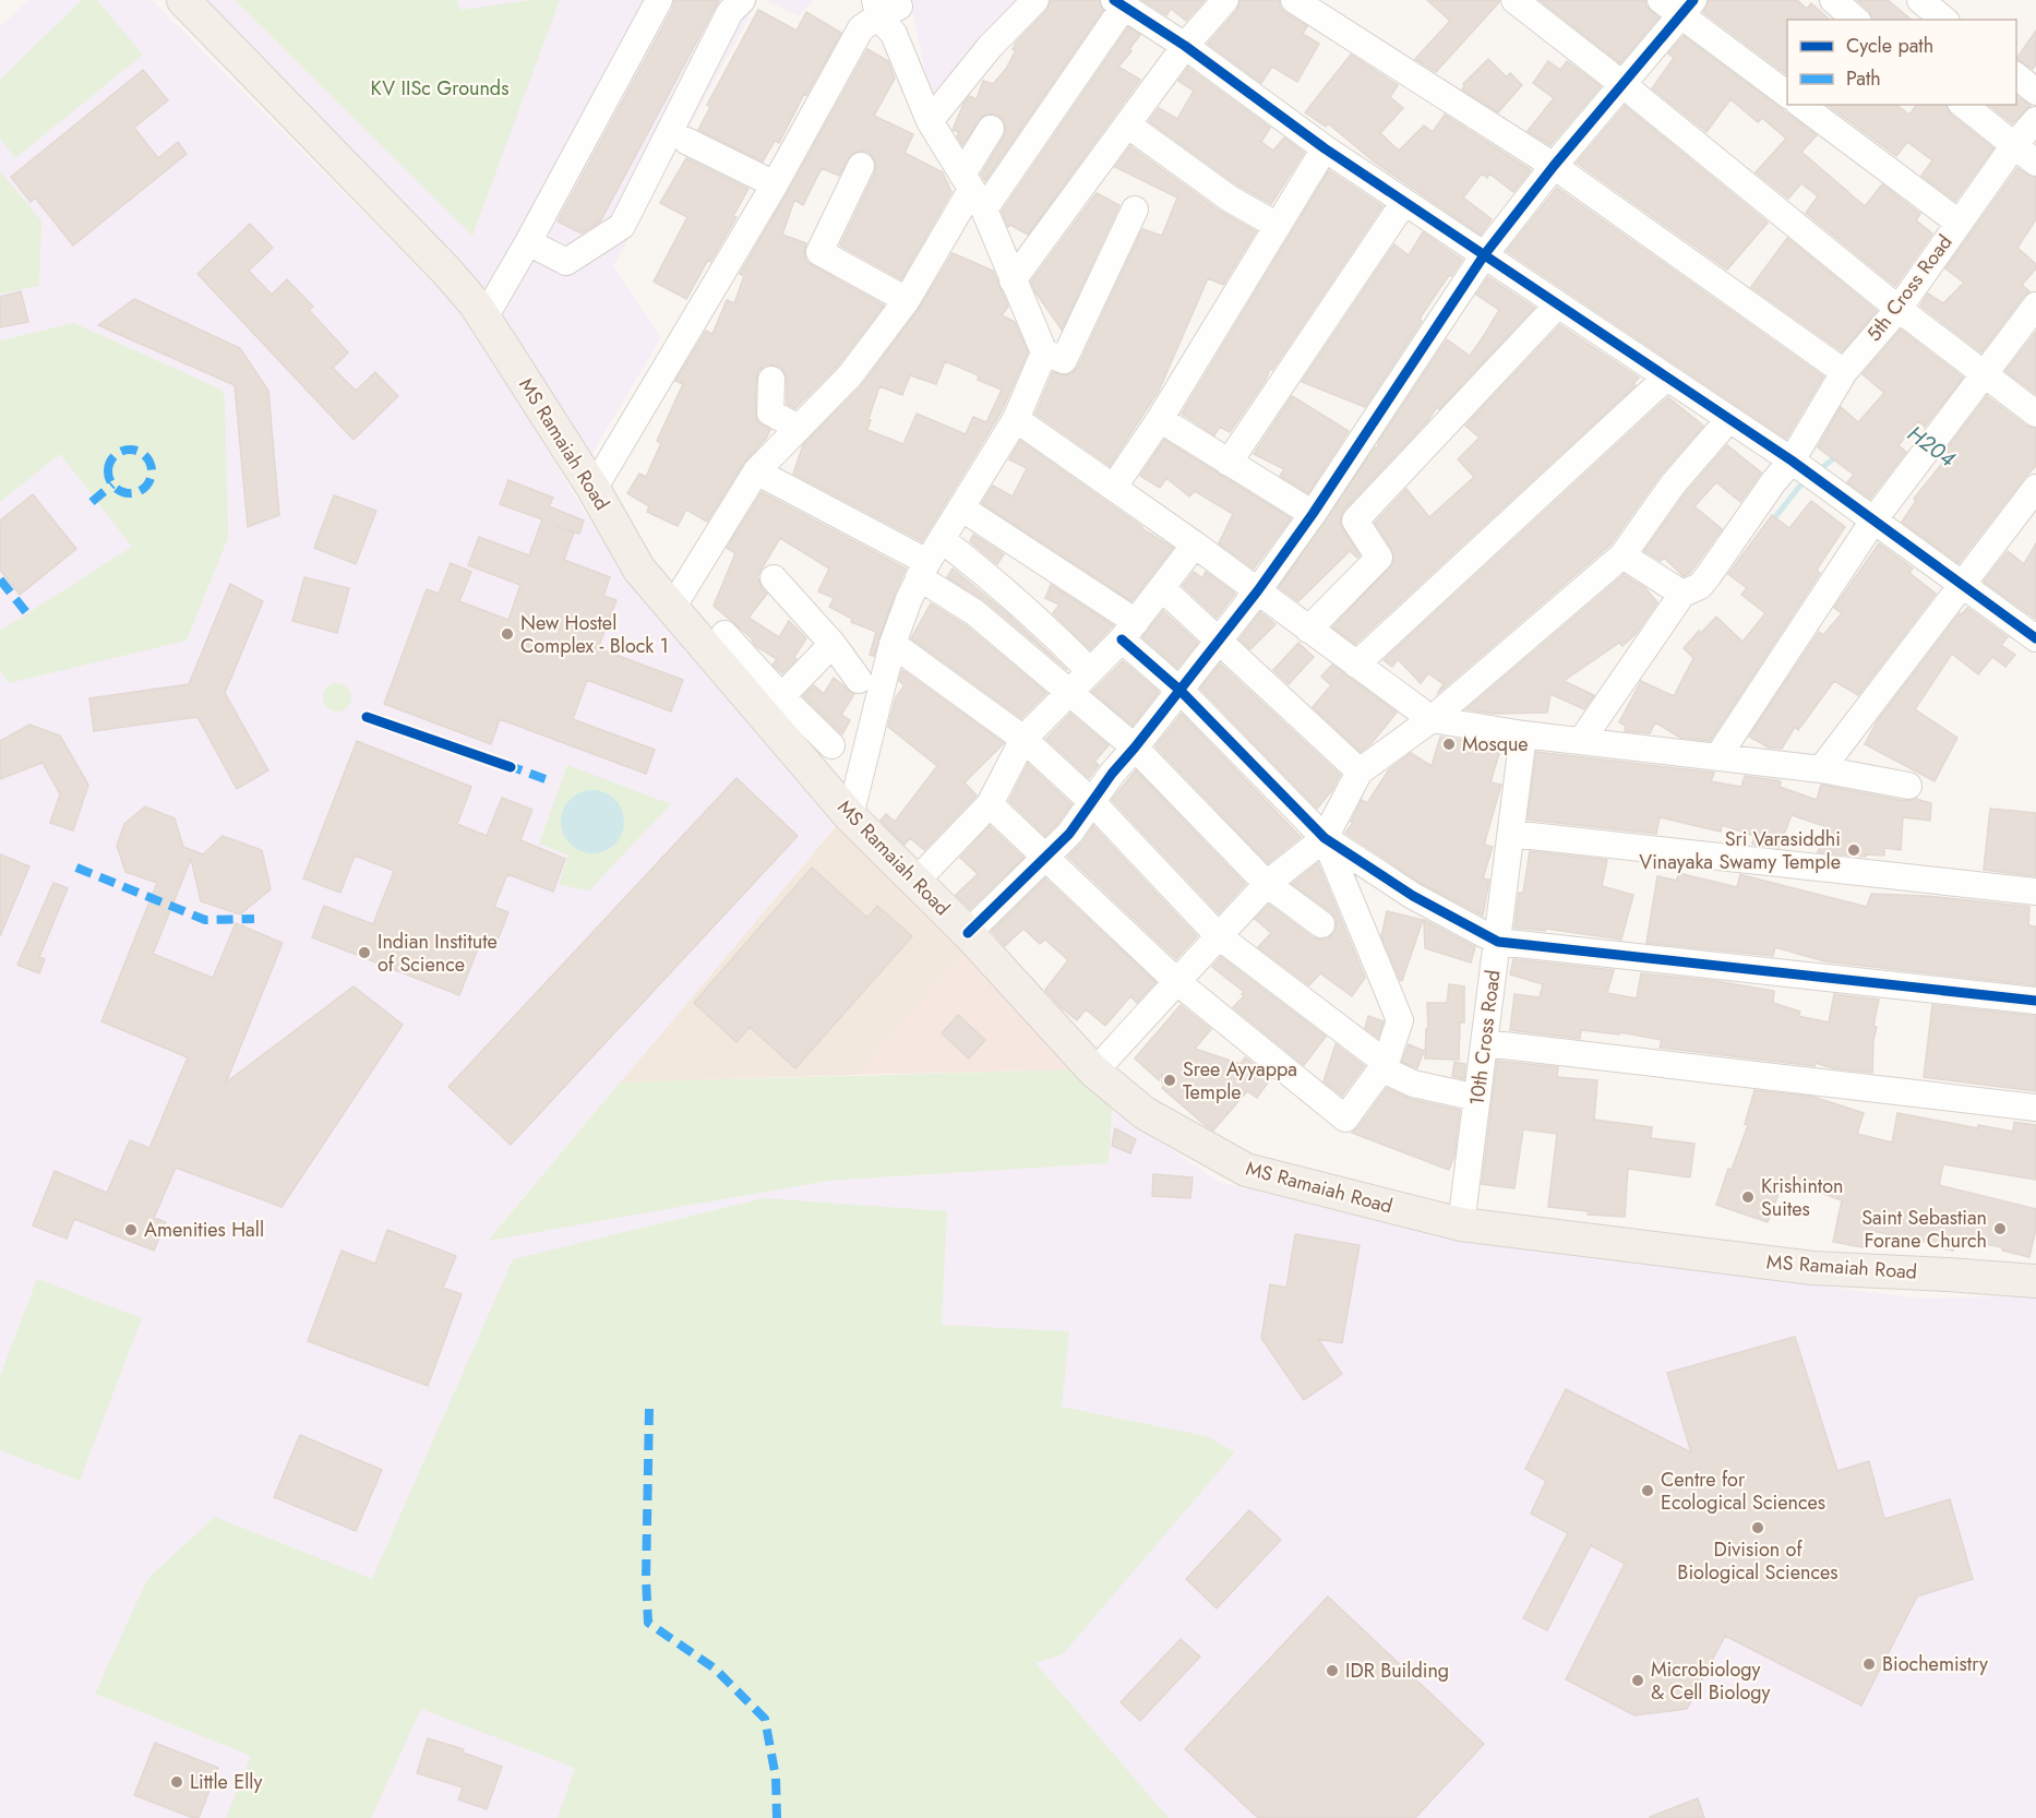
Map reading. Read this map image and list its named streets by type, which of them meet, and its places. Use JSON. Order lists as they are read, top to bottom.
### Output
{
  "streets": {
    "main road": ["MS Ramaiah Road"],
    "street": ["5th Cross Road", "10th Cross Road"]
  },
  "crossings": [
    ["MS Ramaiah Road", "10th Cross Road"]
  ],
  "water": ["H204"],
  "parks": ["KV IISc Grounds"],
  "places": [
    "New Hostel Complex - Block 1",
    "Mosque",
    "Sri Varasiddhi Vinayaka Swamy Temple",
    "Indian Institute of Science",
    "Sree Ayyappa Temple",
    "Krishinton Suites",
    "Saint Sebastian Forane Church",
    "Amenities Hall",
    "Centre for Ecological Sciences",
    "Division of Biological Sciences",
    "Biochemistry",
    "IDR Building",
    "Microbiology & Cell Biology",
    "Little Elly"
  ],
  "legend": ["Cycle path", "Path"]
}
